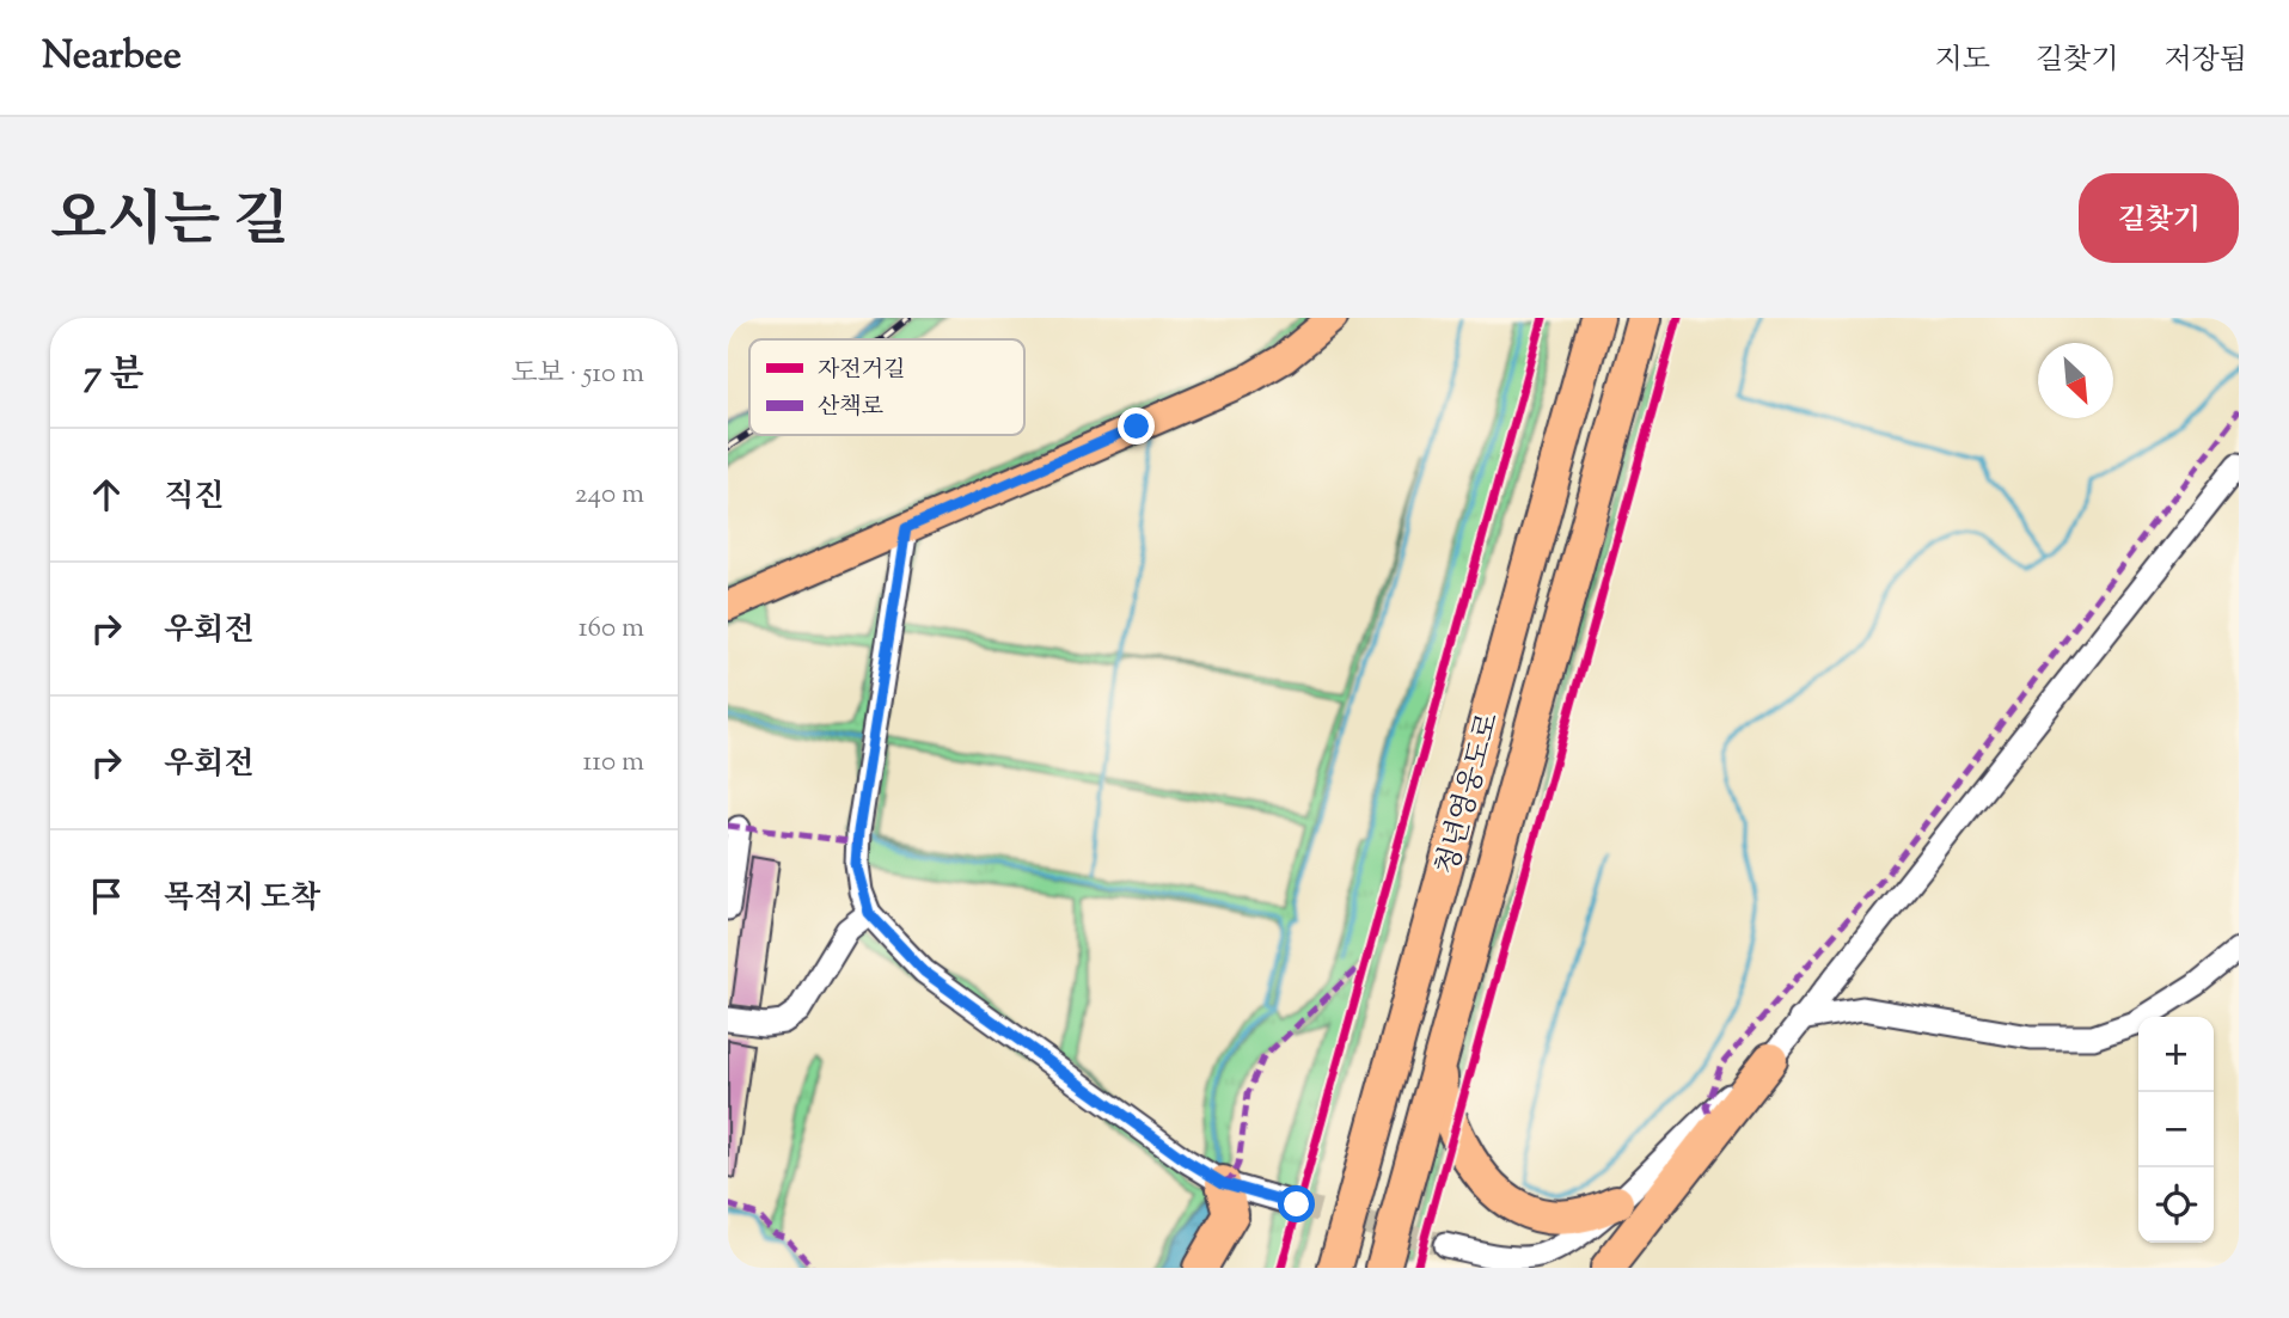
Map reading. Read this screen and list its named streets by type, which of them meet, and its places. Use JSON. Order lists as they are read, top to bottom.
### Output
{
  "streets": {
    "highway": ["청년영웅도로"]
  },
  "legend": ["자전거길", "산책로"],
  "north": "bottom right",
  "page": {
    "header": "Nearbee",
    "nav": ["지도", "길찾기", "저장됨"],
    "title": "오시는 길",
    "buttons": "길찾기",
    "heading": ["7 분", "도보 · 510 m"],
    "list": [
      ["직진", "240 m"],
      ["우회전", "160 m"],
      ["우회전", "110 m"],
      "목적지 도착"
    ],
    "map_buttons": ["+", "−"]
  }
}
